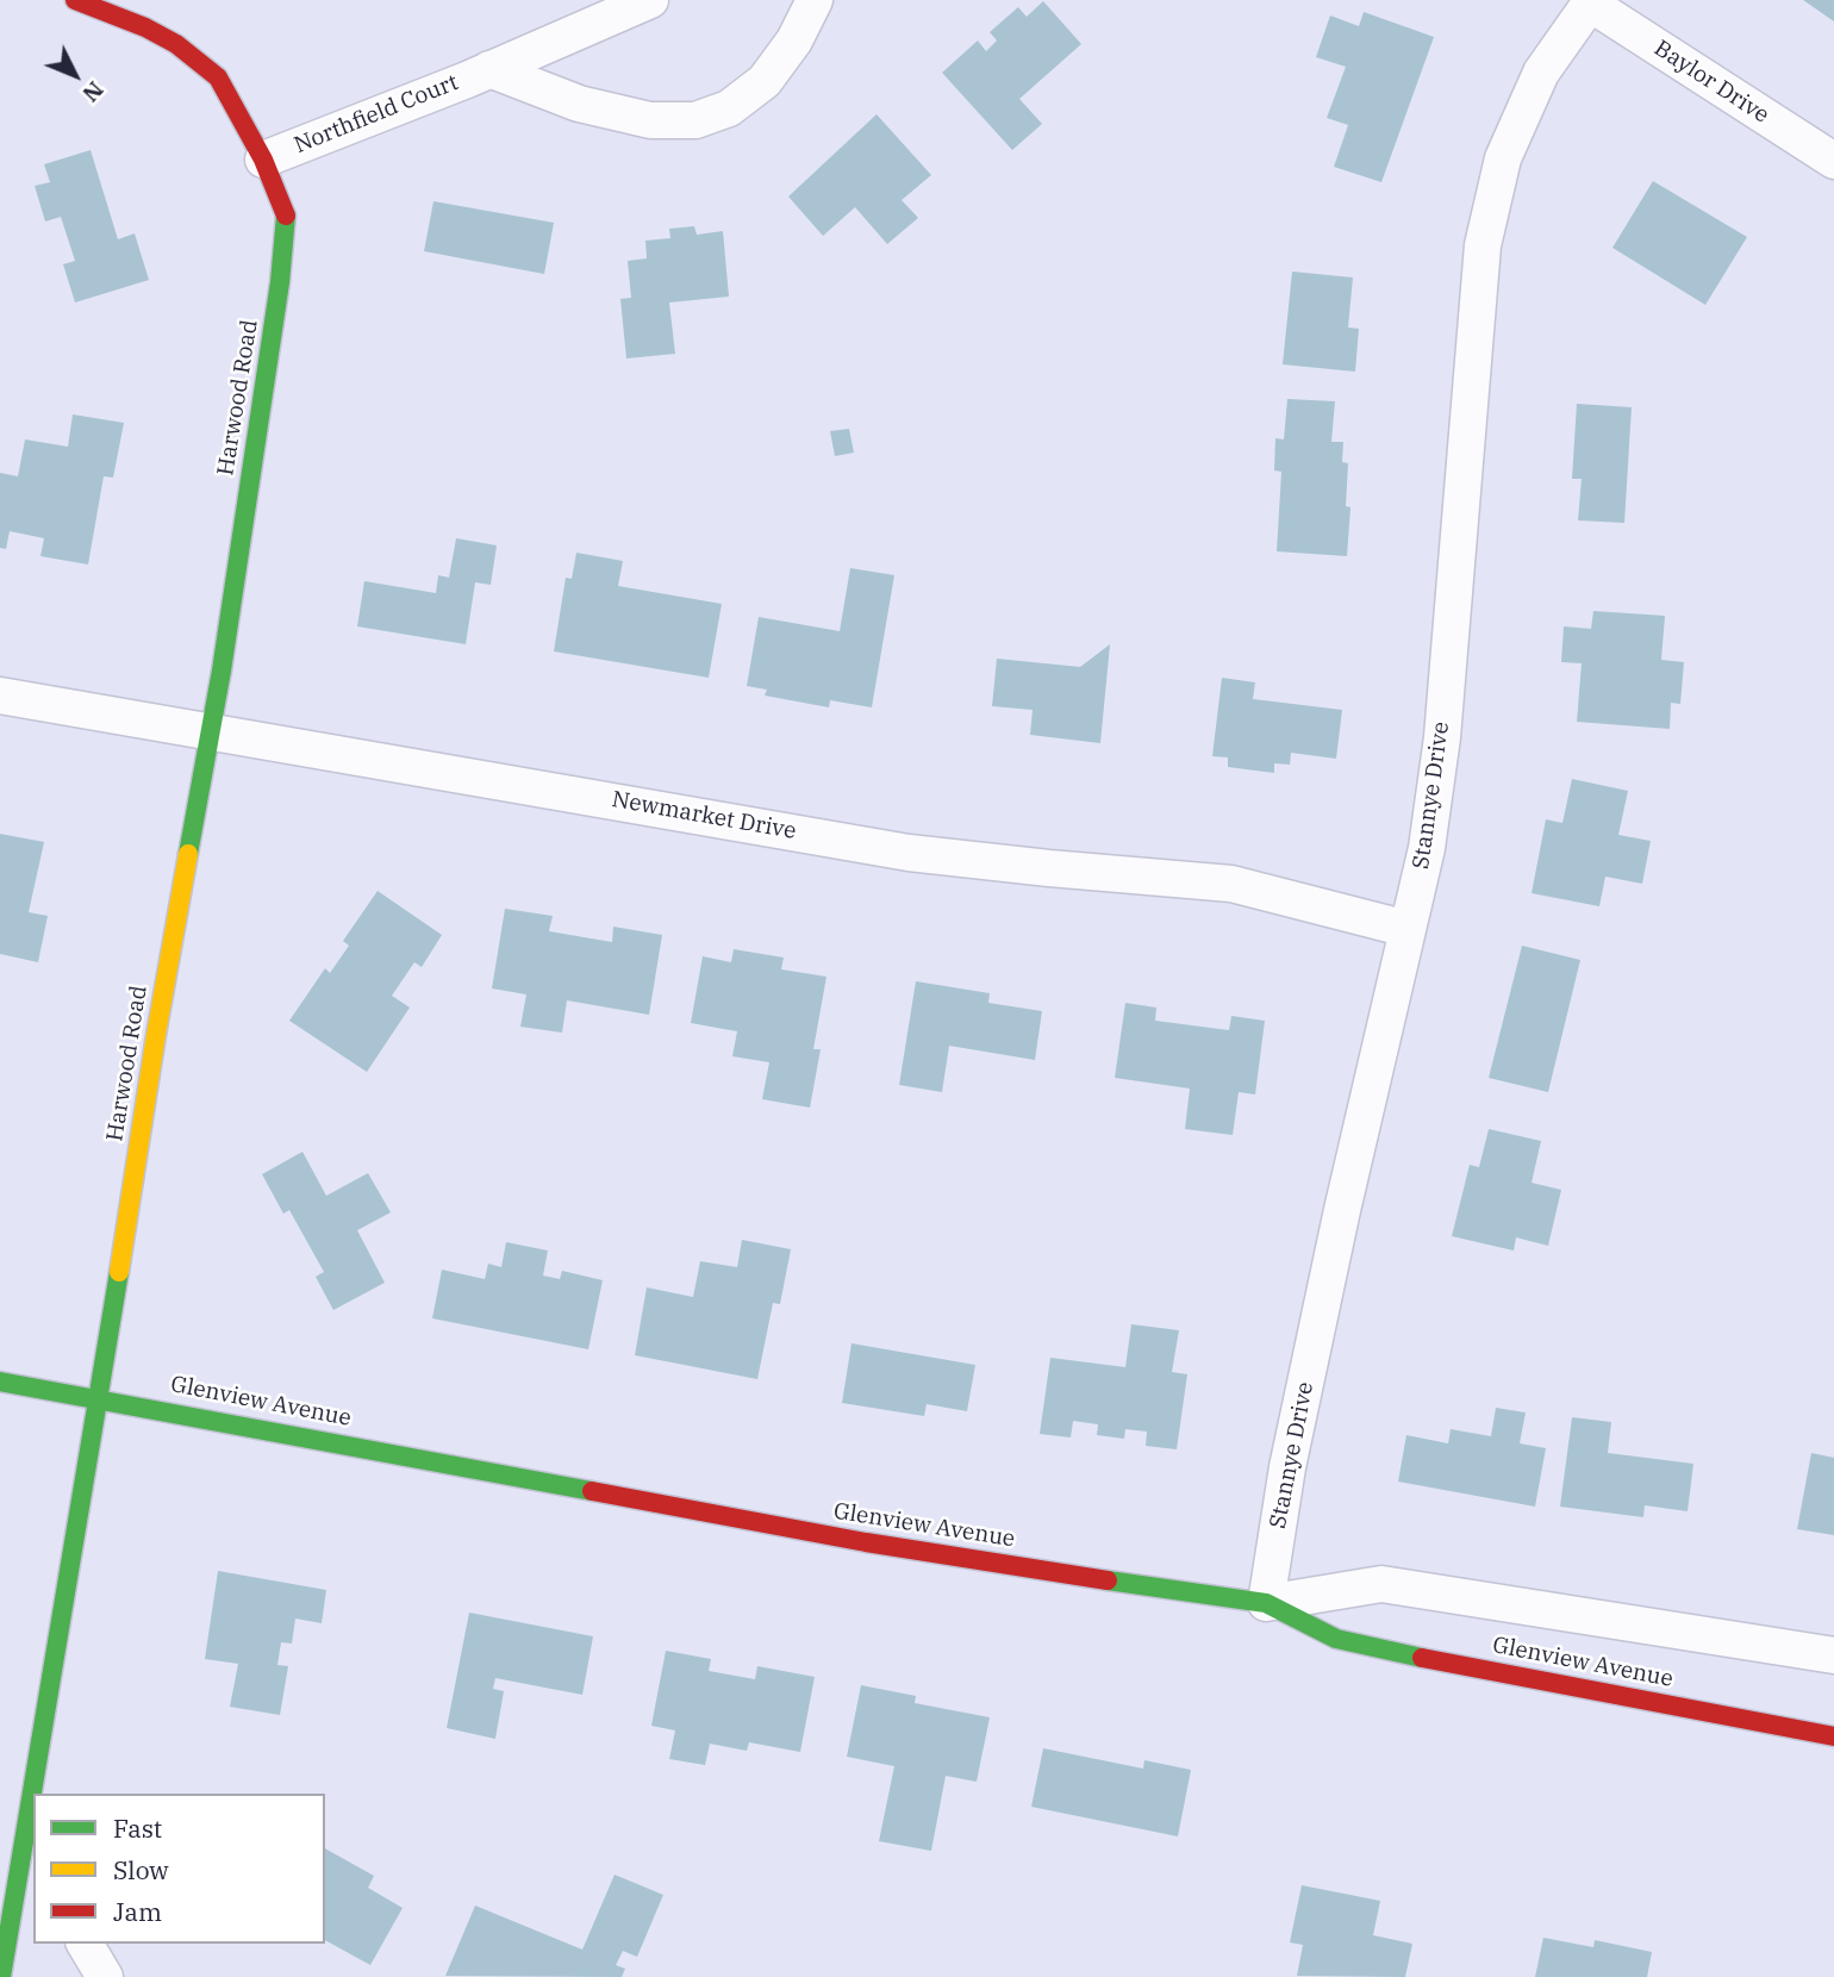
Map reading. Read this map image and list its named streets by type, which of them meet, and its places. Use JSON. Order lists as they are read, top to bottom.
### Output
{
  "streets": {
    "street": [
      "Baylor Drive",
      "Northfield Court",
      "Harwood Road",
      "Stannye Drive",
      "Newmarket Drive",
      "Glenview Avenue"
    ]
  },
  "crossings": [
    ["Baylor Drive", "Stannye Drive"],
    ["Northfield Court", "Harwood Road"],
    ["Harwood Road", "Newmarket Drive"],
    ["Harwood Road", "Glenview Avenue"],
    ["Stannye Drive", "Newmarket Drive"],
    ["Stannye Drive", "Glenview Avenue"]
  ],
  "legend": ["Fast", "Slow", "Jam"],
  "north": "bottom right"
}
